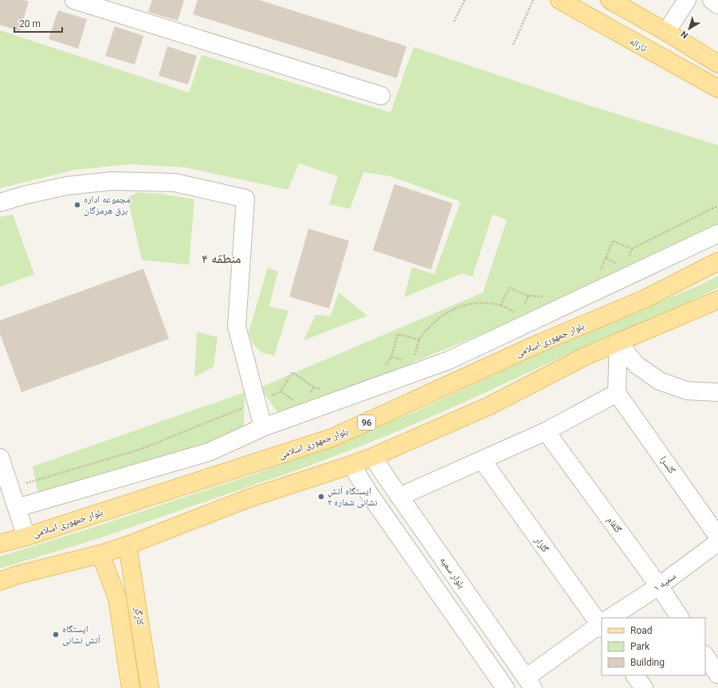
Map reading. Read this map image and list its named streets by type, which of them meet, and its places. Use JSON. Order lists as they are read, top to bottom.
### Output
{
  "streets": {
    "main road": [
      "ثاراله",
      "بلوار جمهوری اسلامی",
      "96",
      "کارگر"
    ],
    "street": [
      "گلسرا",
      "گلفام",
      "گلزار",
      "بلوار سمیه",
      "سمیه ۱"
    ]
  },
  "crossings": [
    ["گلفام", "سمیه ۱"],
    ["بلوار سمیه", "سمیه ۱"]
  ],
  "districts": ["منطقه ۴"],
  "places": ["مجموعه اداره برق هرمزگان", "ایستگاه آتش نشانی شماره ۲", "ایستگاه آتش نشانی"],
  "legend": ["Road", "Park", "Building"],
  "scale_bar": "20 m",
  "north": "bottom left"
}
